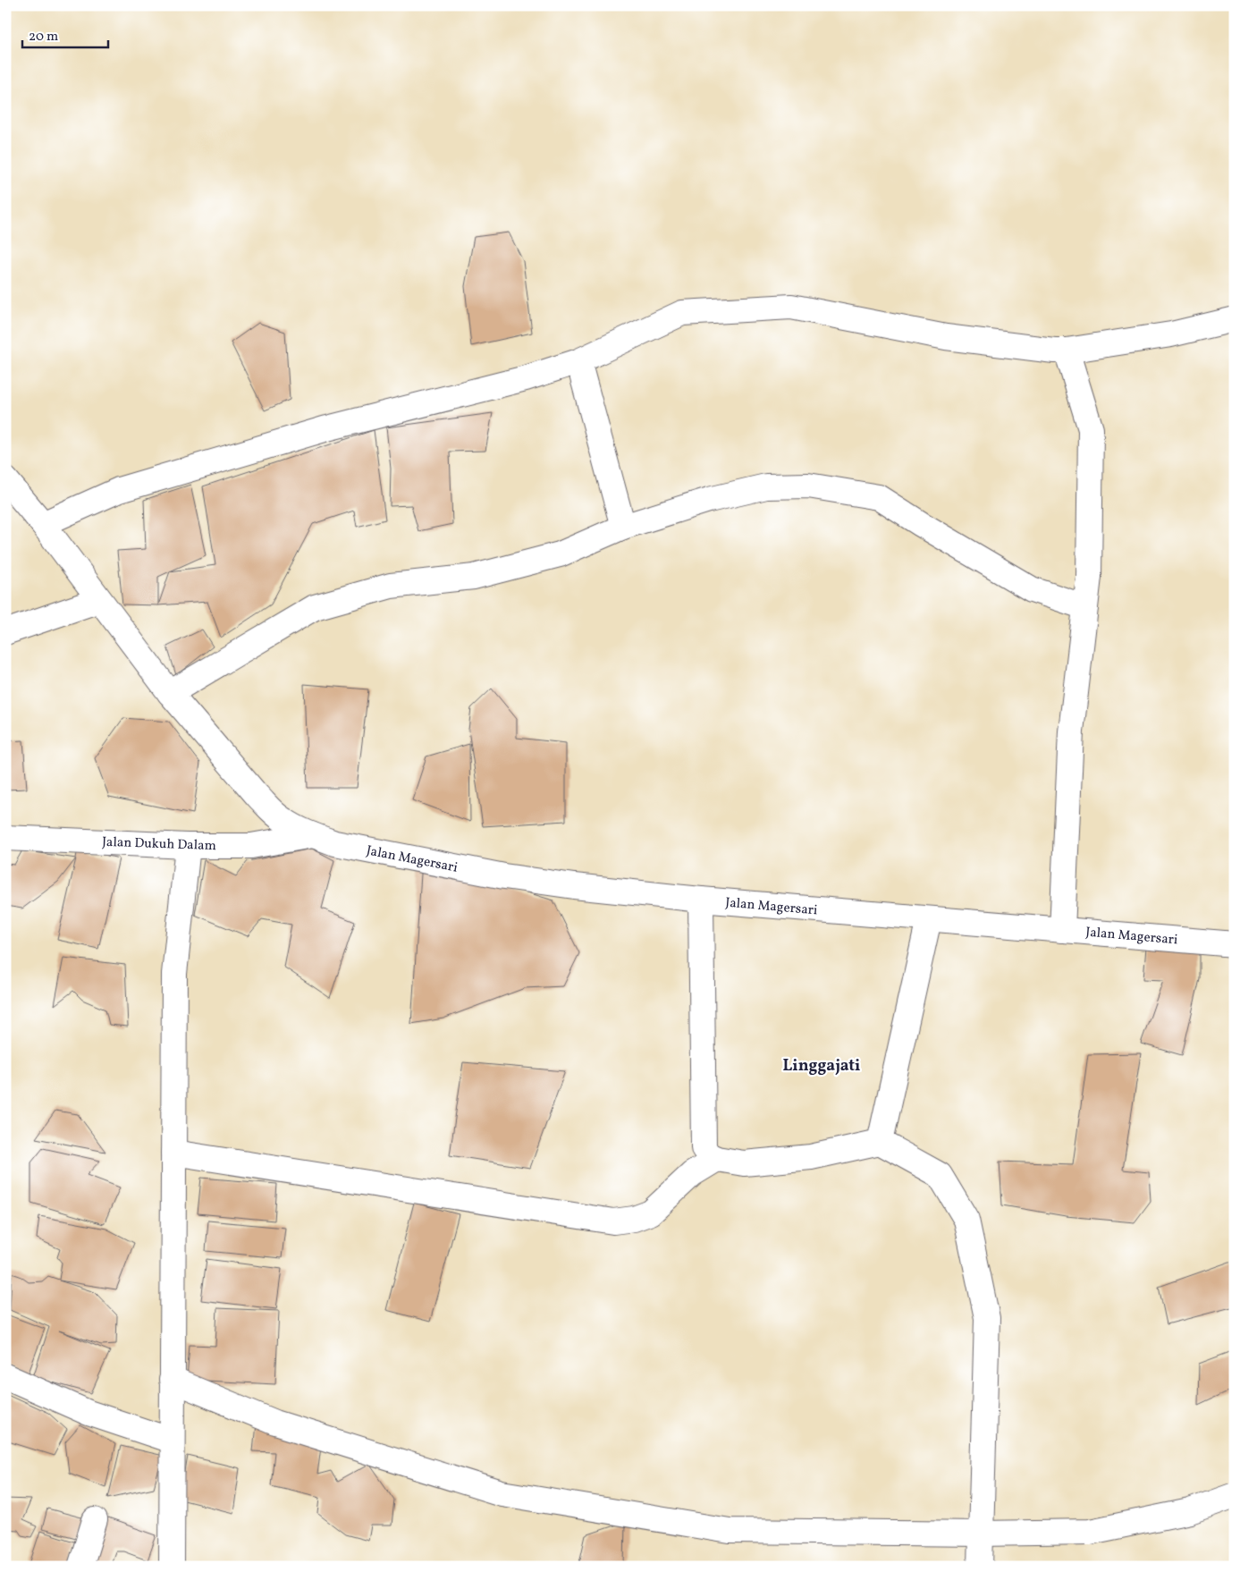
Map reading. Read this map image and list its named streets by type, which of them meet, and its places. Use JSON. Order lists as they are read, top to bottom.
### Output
{
  "streets": {
    "street": ["Jalan Dukuh Dalam", "Jalan Magersari"]
  },
  "crossings": [
    ["Jalan Dukuh Dalam", "Jalan Magersari"]
  ],
  "districts": ["Linggajati"],
  "scale_bar": "20 m"
}
